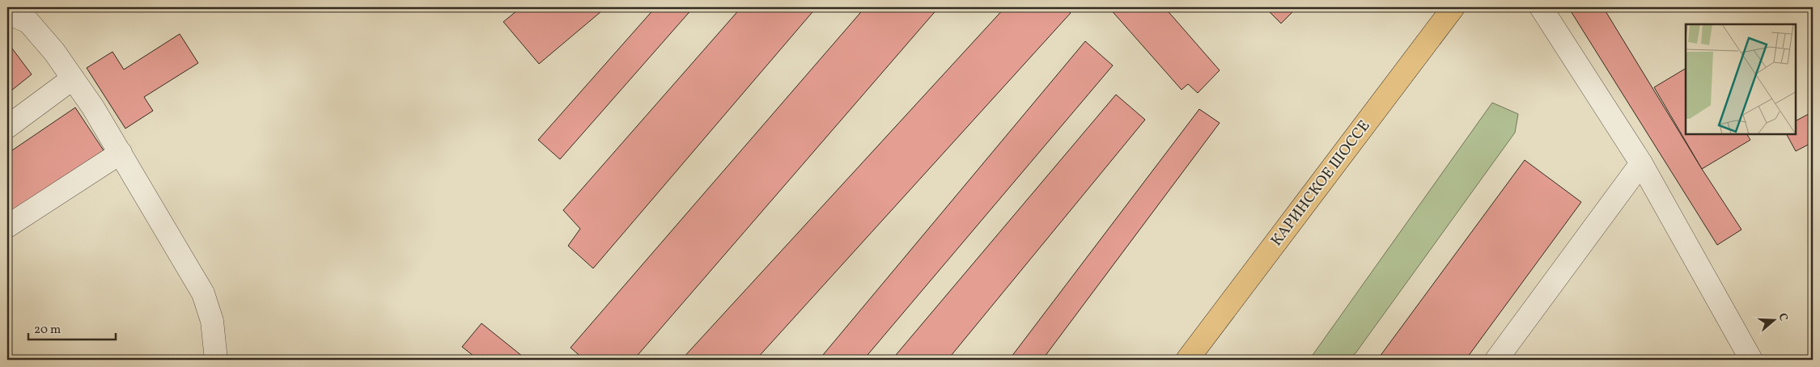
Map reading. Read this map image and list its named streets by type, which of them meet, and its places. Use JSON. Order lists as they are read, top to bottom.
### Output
{
  "streets": {
    "main road": ["КАРИНСКОЕ ШОССЕ"]
  },
  "scale_bar": "20 m",
  "north": "right"
}
